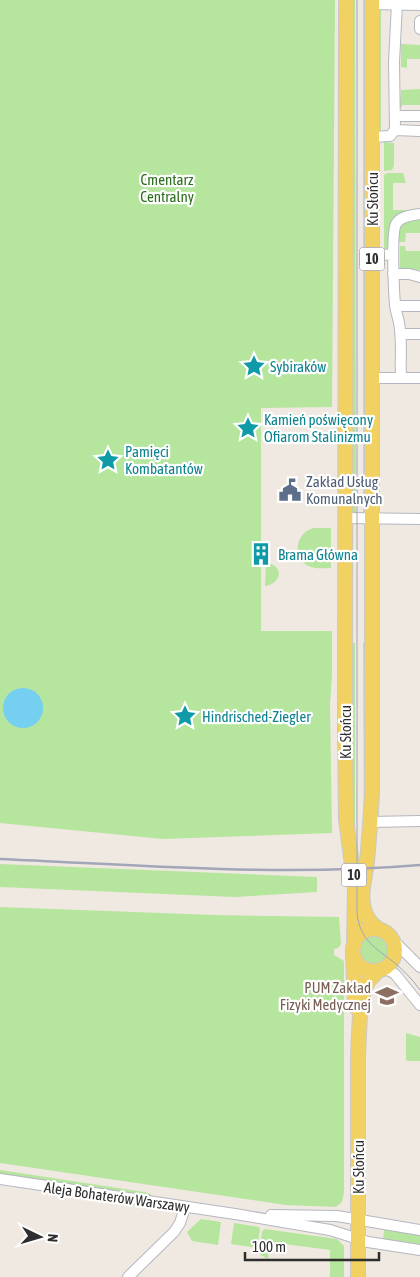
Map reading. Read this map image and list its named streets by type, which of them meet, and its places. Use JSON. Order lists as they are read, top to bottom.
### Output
{
  "streets": {
    "main road": ["Ku Słońcu", "10"],
    "street": ["Aleja Bohaterów Warszawy"]
  },
  "crossings": [
    ["Ku Słońcu", "10"],
    ["Ku Słońcu", "Aleja Bohaterów Warszawy"]
  ],
  "parks": ["Cmentarz Centralny"],
  "places": {
    "place": [
      "Sybiraków",
      "Kamień poświęcony Ofiarom Stalinizmu",
      "Pamięci Kombatantów",
      "Hindrisched-Ziegler"
    ],
    "public building": ["Zakład Usług Komunalnych"],
    "building": ["Brama Główna"],
    "school or university": ["PUM Zakład Fizyki Medycznej"]
  },
  "scale_bar": "100 m",
  "north": "right"
}
